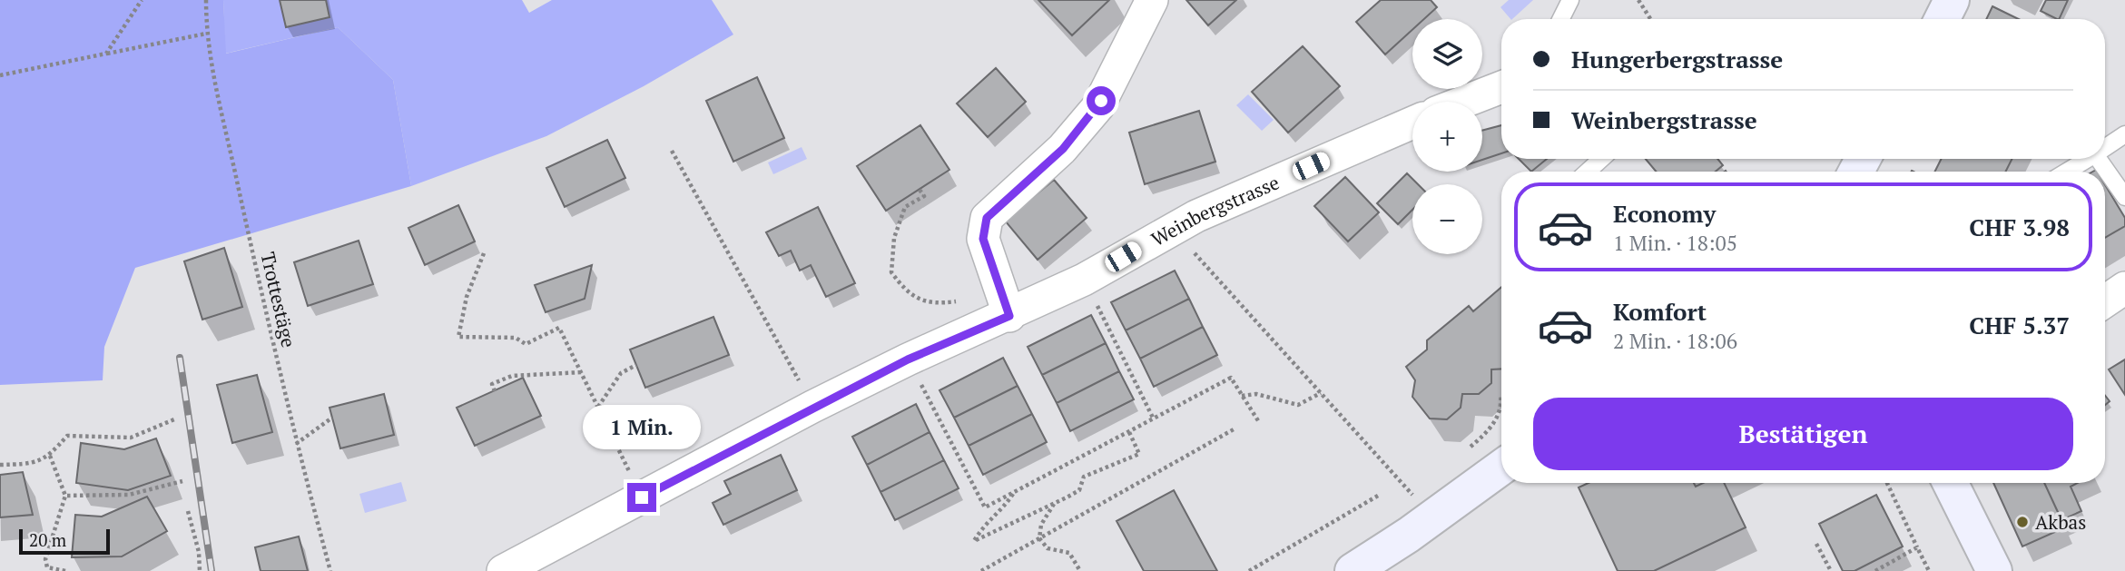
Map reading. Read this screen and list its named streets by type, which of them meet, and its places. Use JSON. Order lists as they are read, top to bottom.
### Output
{
  "streets": {
    "street": ["Weinbergstrasse"],
    "path": ["Trottestäge"]
  },
  "places": ["Akbas"],
  "scale_bar": "20 m",
  "page": {
    "map_buttons": ["+", "−"],
    "banner": ["Hungerbergstrasse", "Weinbergstrasse"],
    "list": [
      {
        "name": "Economy",
        "note": "1 Min. · 18:05",
        "value": "CHF 3.98"
      },
      {
        "name": "Komfort",
        "note": "2 Min. · 18:06",
        "value": "CHF 5.37"
      }
    ],
    "buttons": "Bestätigen",
    "bubble": "1 Min.",
    "scale": "20 m"
  }
}
